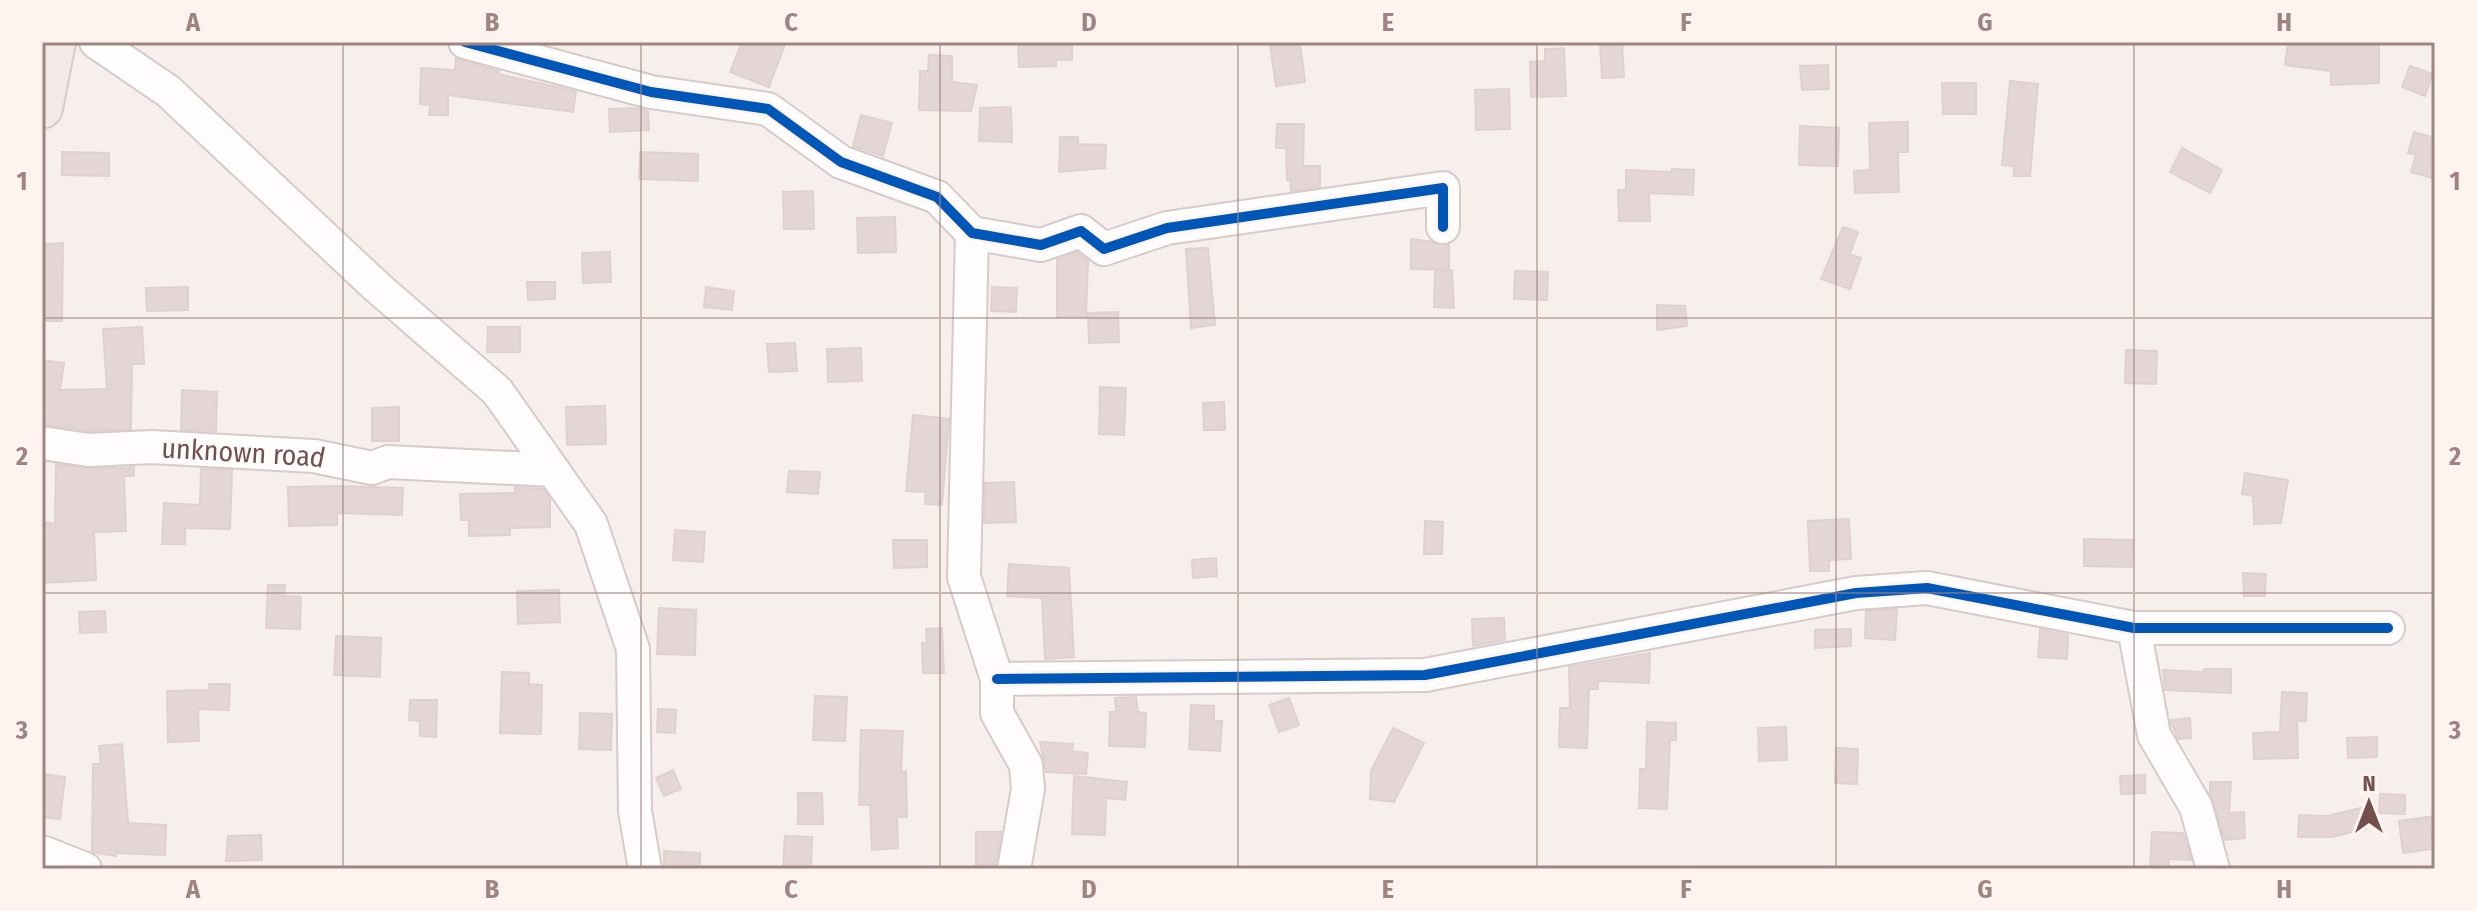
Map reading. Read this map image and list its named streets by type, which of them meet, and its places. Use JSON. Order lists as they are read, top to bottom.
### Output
{
  "streets": {
    "street": ["unknown road"]
  },
  "north": "top",
  "grid": {
    "columns": [
      "A",
      "B",
      "C",
      "D",
      "E",
      "F",
      "G",
      "H"
    ],
    "rows": ["1", "2", "3"]
  }
}
